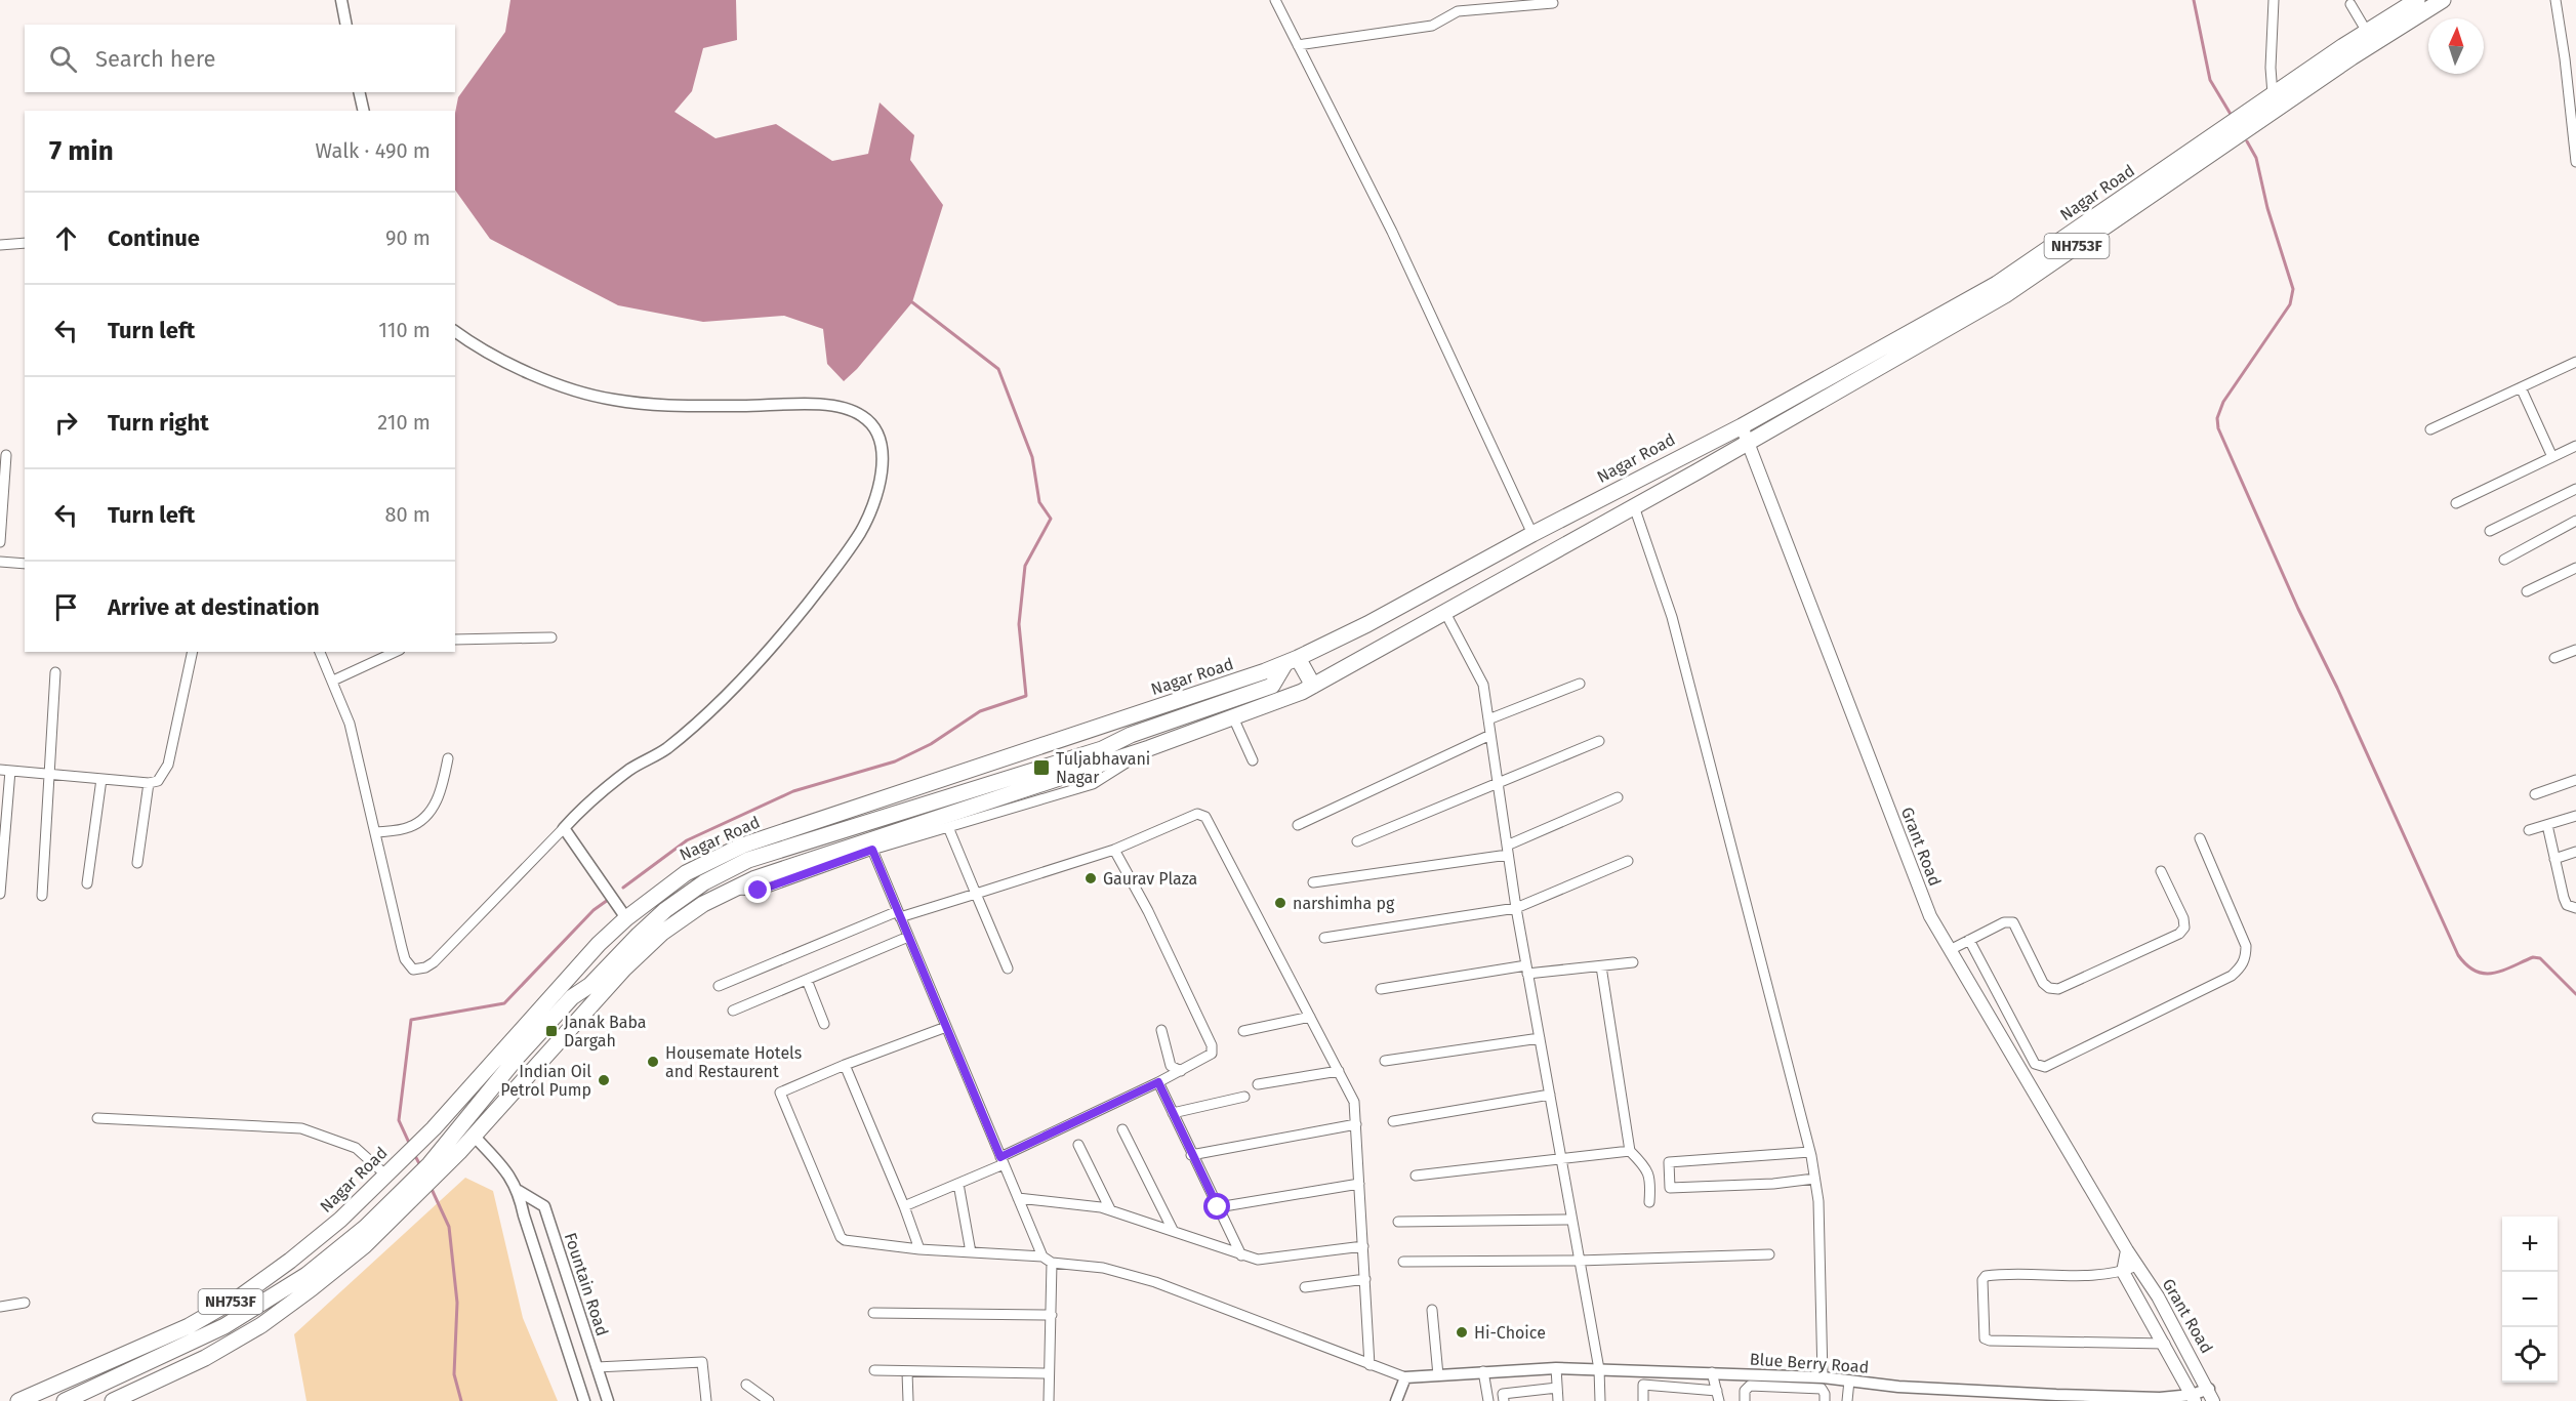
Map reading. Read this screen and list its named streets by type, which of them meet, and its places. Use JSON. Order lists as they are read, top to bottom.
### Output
{
  "streets": {
    "highway": ["Nagar Road", "NH753F"],
    "main road": ["Grant Road"],
    "street": ["Fountain Road", "Blue Berry Road"]
  },
  "crossings": [
    ["Nagar Road", "Grant Road"],
    ["Nagar Road", "Fountain Road"],
    ["Grant Road", "Blue Berry Road"]
  ],
  "places": {
    "transit": ["Tuljabhavani Nagar", "Janak Baba Dargah"],
    "other": [
      "Gaurav Plaza",
      "narshimha pg",
      "Housemate Hotels and Restaurent",
      "Indian Oil Petrol Pump",
      "Hi-Choice"
    ]
  },
  "north": "top",
  "page": {
    "search": "Search here",
    "heading": ["7 min", "Walk · 490 m"],
    "list": [
      ["Continue", "90 m"],
      ["Turn left", "110 m"],
      ["Turn right", "210 m"],
      ["Turn left", "80 m"],
      "Arrive at destination"
    ],
    "map_buttons": ["+", "−"]
  }
}
